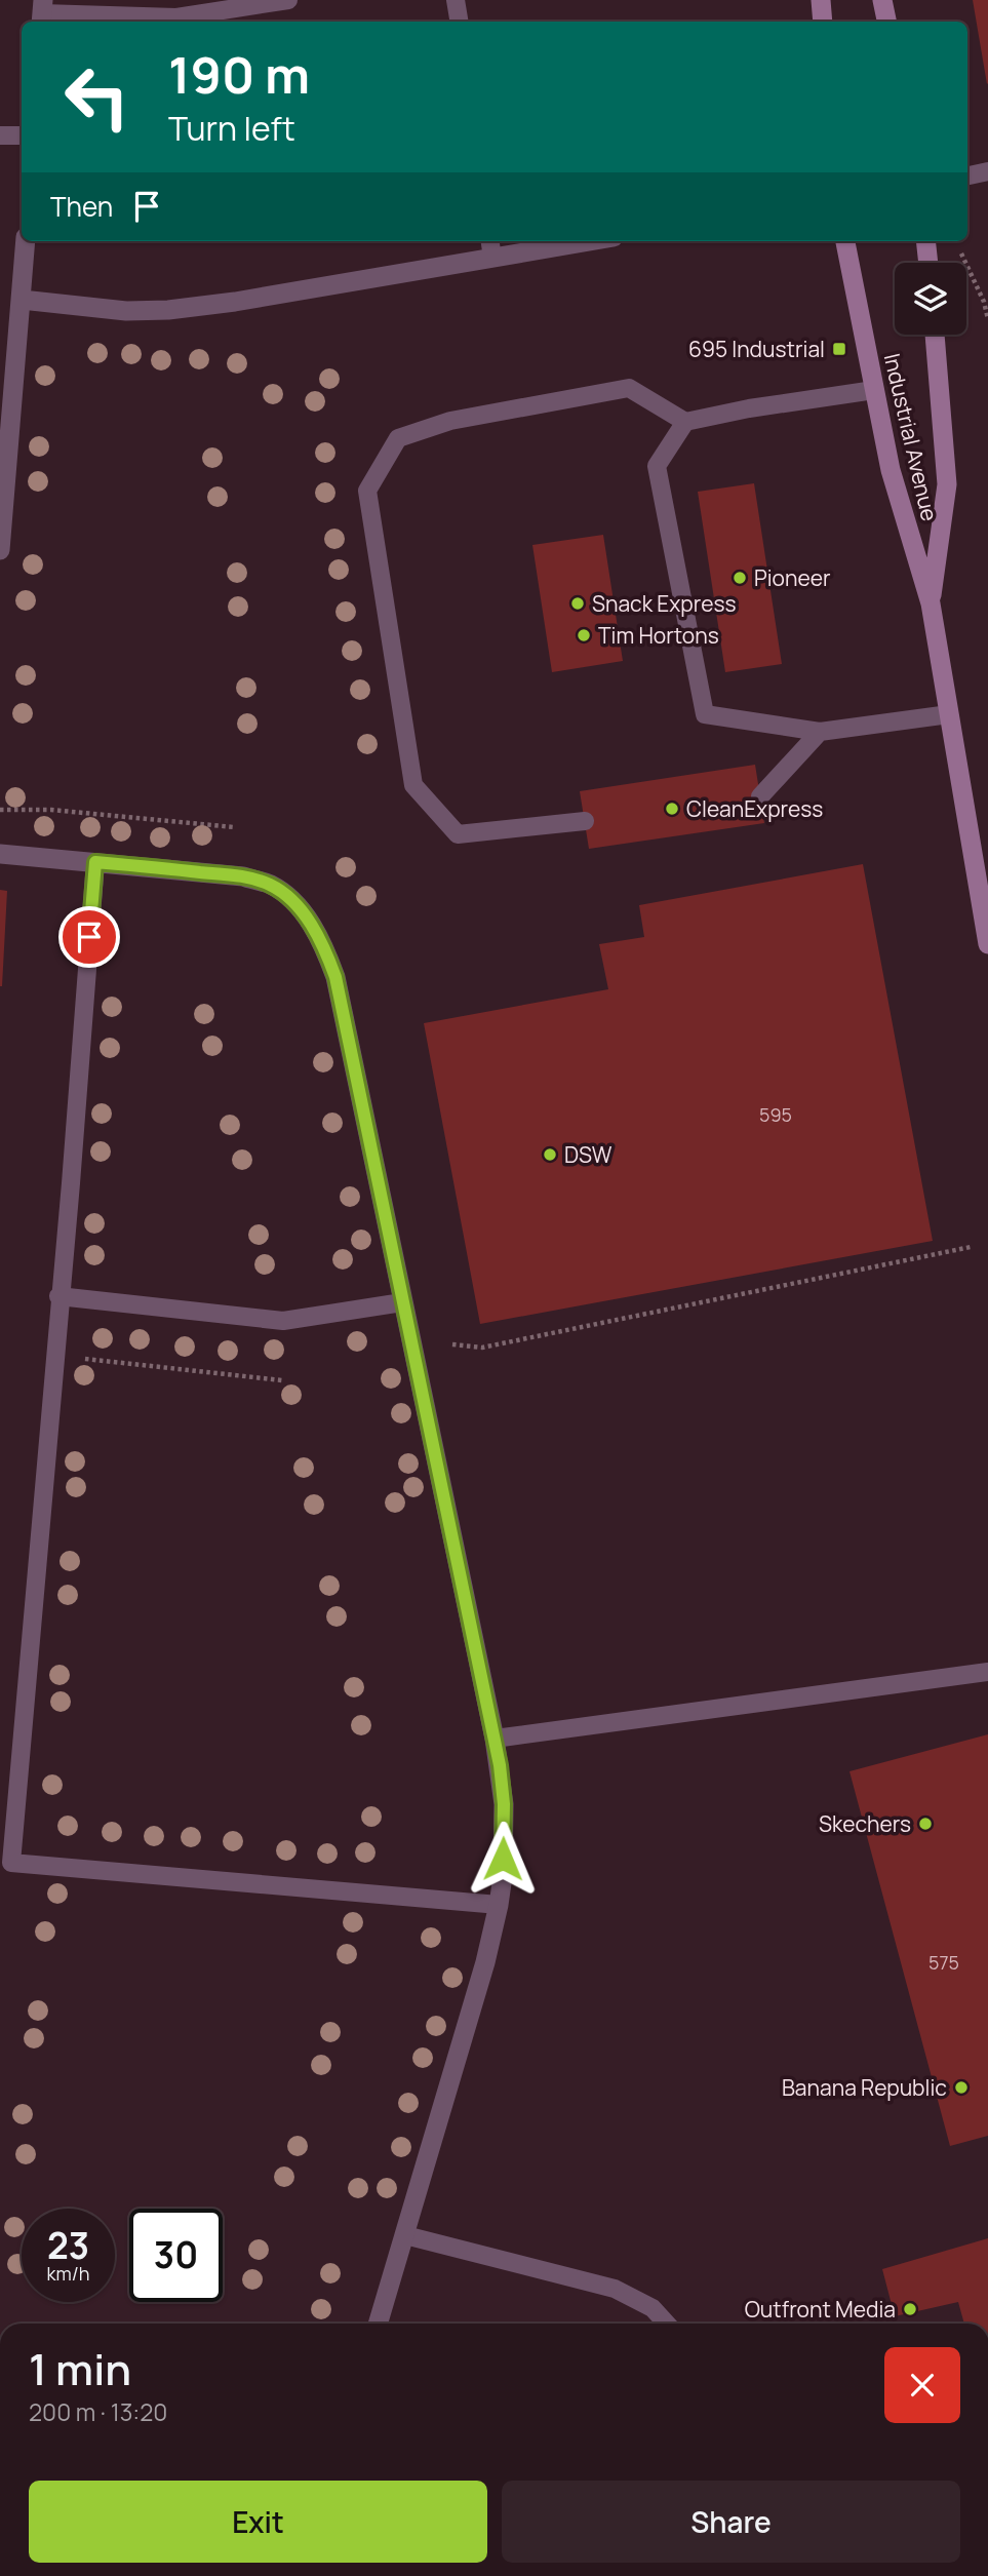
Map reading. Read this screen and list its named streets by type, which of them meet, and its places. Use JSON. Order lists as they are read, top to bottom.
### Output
{
  "streets": {
    "main road": ["Industrial Avenue"]
  },
  "places": {
    "transit": ["695 Industrial"],
    "other": [
      "Pioneer",
      "Snack Express",
      "Tim Hortons",
      "CleanExpress",
      "DSW",
      "Skechers",
      "Banana Republic",
      "Outfront Media"
    ]
  },
  "house_numbers": ["595", "575"],
  "page": {
    "turn": ["190 m", "Turn left"],
    "then": "Then",
    "speed": "23 km/h",
    "limit": "30",
    "heading": ["1 min", "200 m · 13:20"],
    "buttons": ["Exit", "Share"]
  }
}
